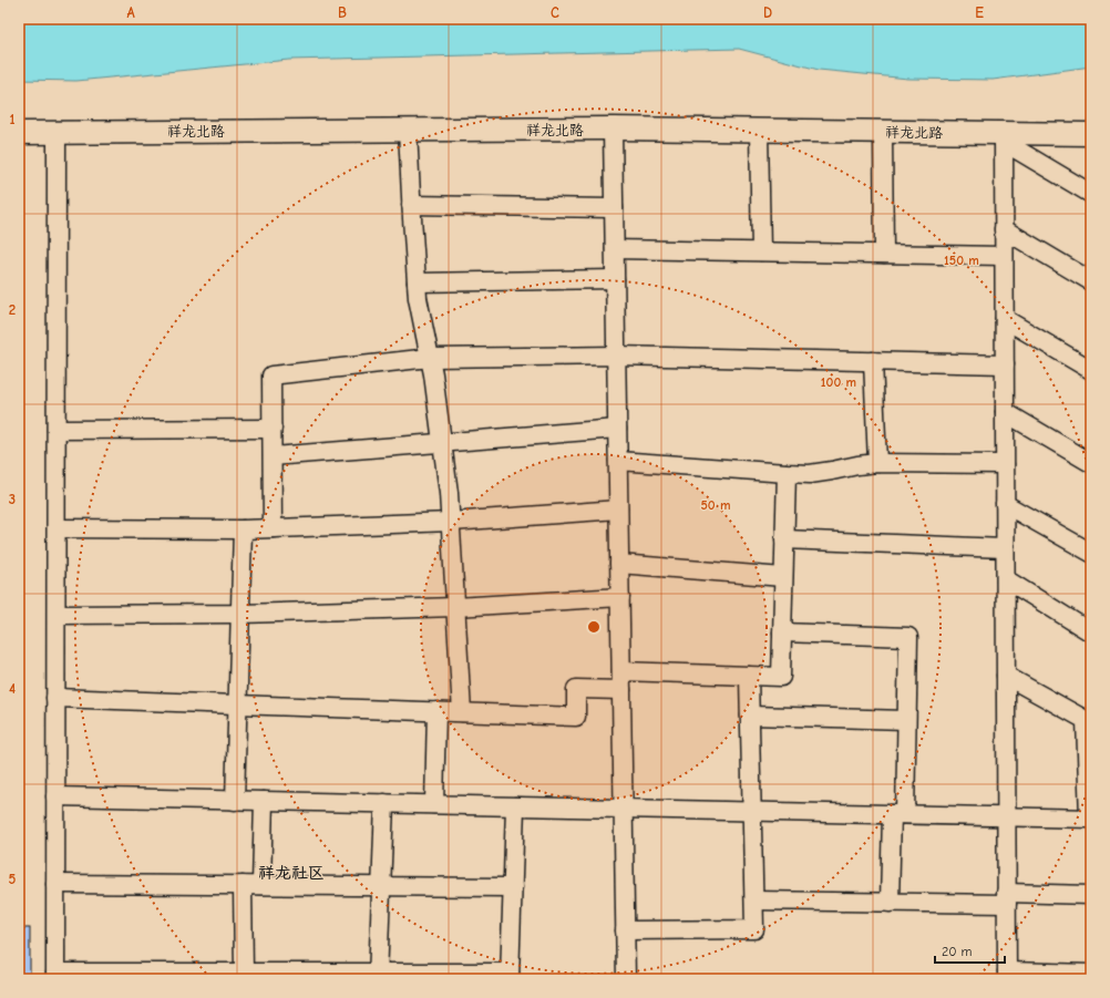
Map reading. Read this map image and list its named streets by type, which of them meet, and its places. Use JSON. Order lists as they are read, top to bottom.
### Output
{
  "streets": {
    "street": ["祥龙北路"]
  },
  "districts": ["祥龙社区"],
  "scale_bar": "20 m",
  "grid": {
    "columns": [
      "A",
      "B",
      "C",
      "D",
      "E"
    ],
    "rows": [
      "1",
      "2",
      "3",
      "4",
      "5"
    ]
  },
  "rings": ["150 m", "100 m", "50 m"]
}
